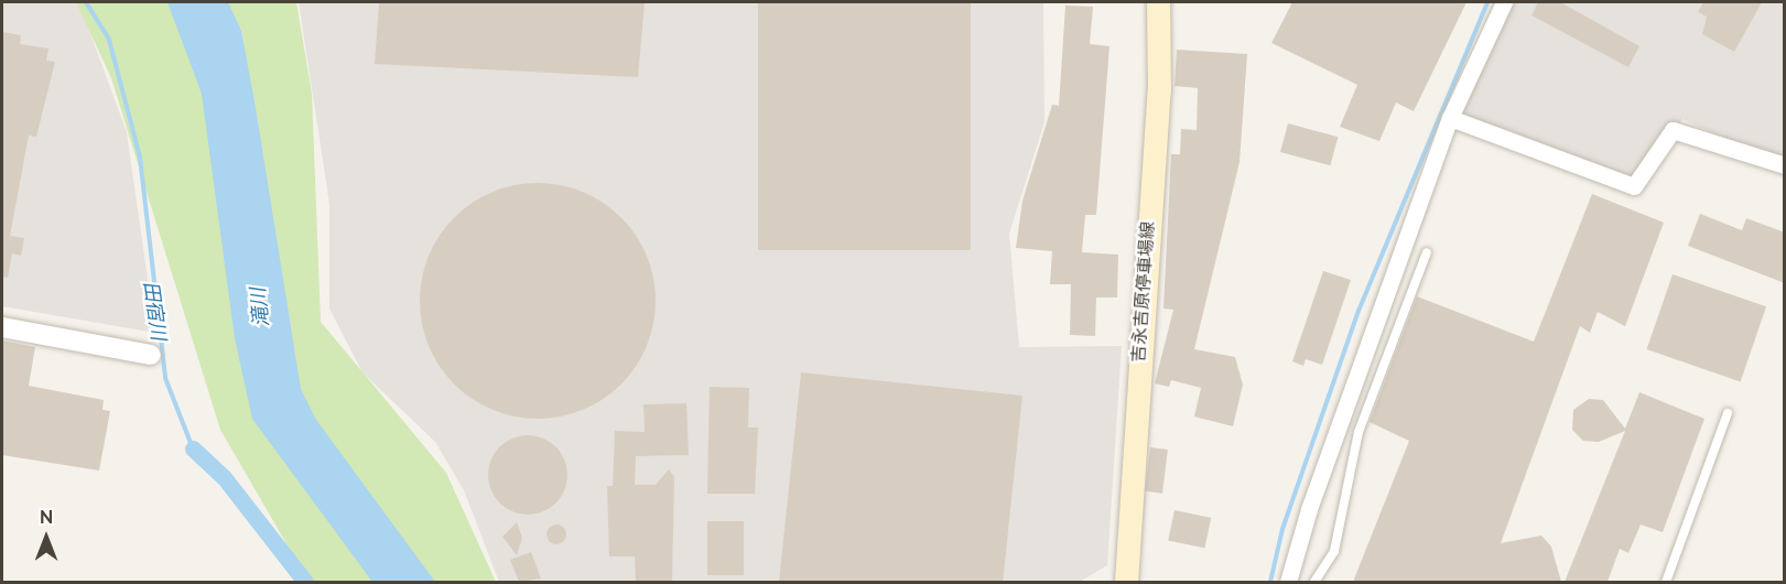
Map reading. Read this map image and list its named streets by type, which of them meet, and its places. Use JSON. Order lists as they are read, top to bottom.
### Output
{
  "streets": {
    "main road": ["吉永吉原停車場線"]
  },
  "water": ["滝川", "田宿川"],
  "north": "top"
}
